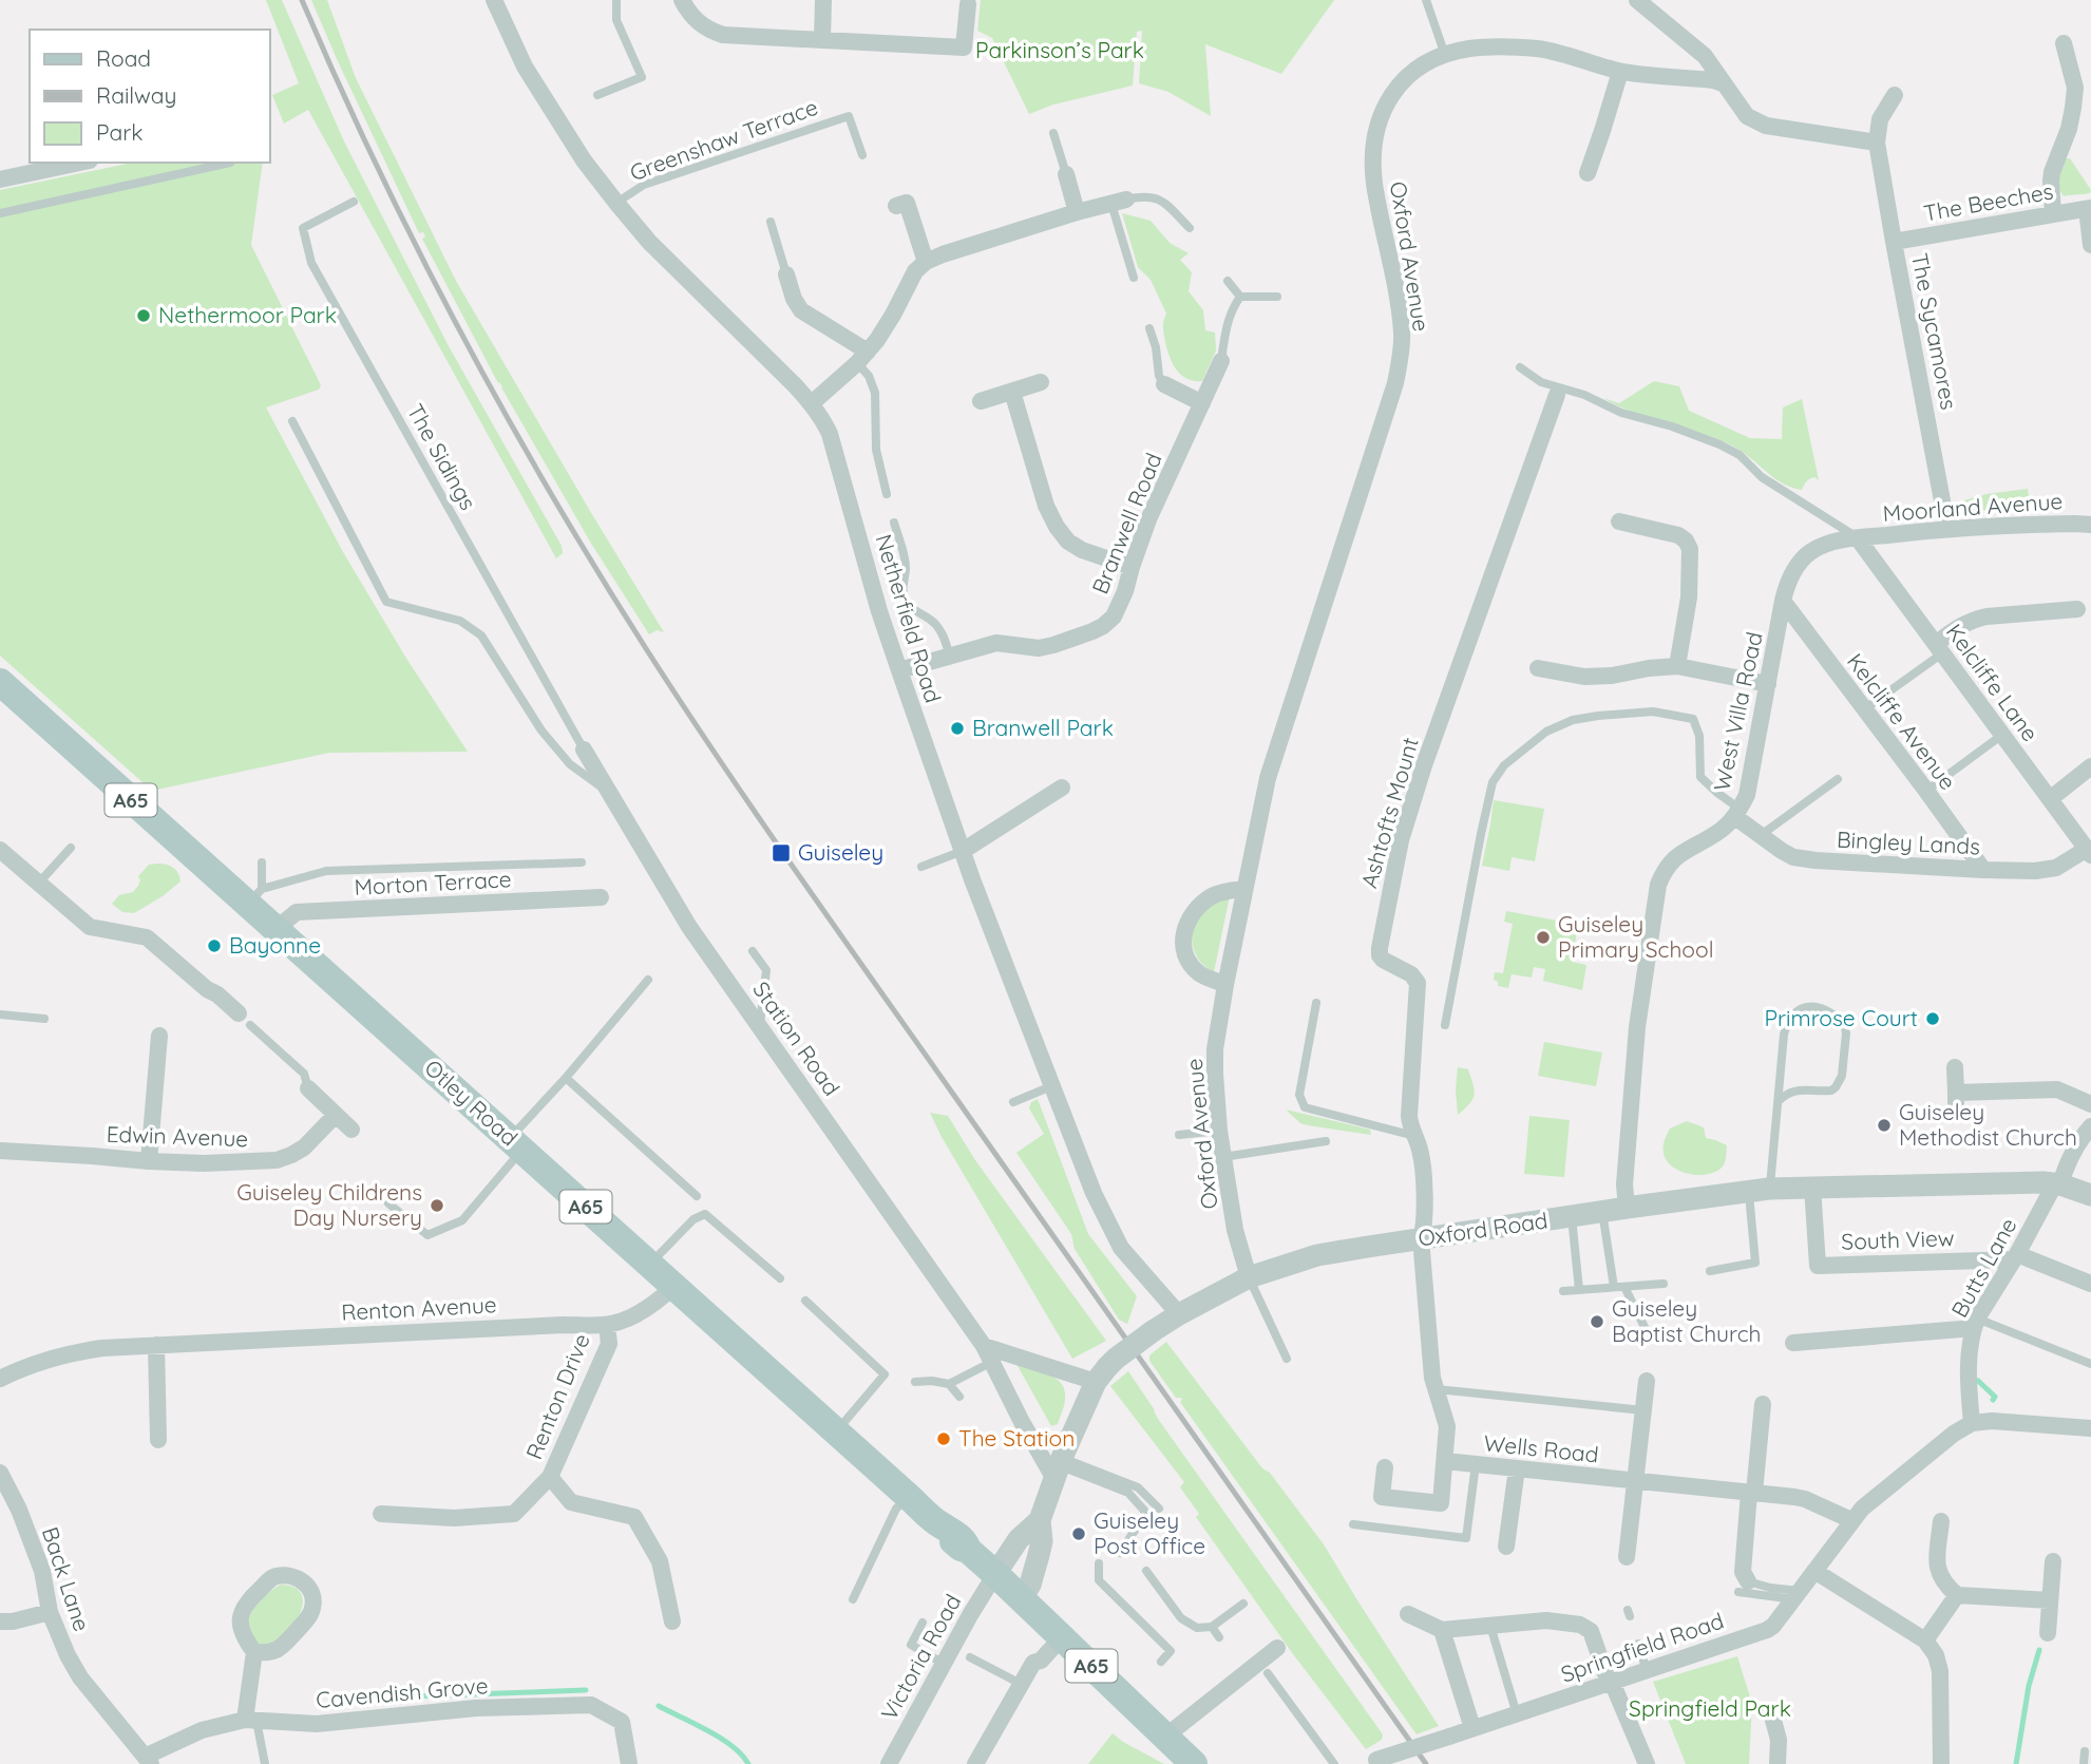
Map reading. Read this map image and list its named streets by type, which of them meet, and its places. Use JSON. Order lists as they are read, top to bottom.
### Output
{
  "streets": {
    "main road": ["A65", "Otley Road"],
    "street": [
      "The Beeches",
      "Oxford Avenue",
      "The Sycamores",
      "Moorland Avenue",
      "Branwell Road",
      "Netherfield Road",
      "Kelcliffe Lane",
      "West Villa Road",
      "Kelcliffe Avenue",
      "Ashtofts Mount",
      "Bingley Lands",
      "Morton Terrace",
      "Station Road",
      "Edwin Avenue",
      "Oxford Road",
      "South View",
      "Butts Lane",
      "Renton Avenue",
      "Renton Drive",
      "Wells Road",
      "Back Lane",
      "Springfield Road",
      "Victoria Road",
      "Cavendish Grove"
    ],
    "lane": ["Greenshaw Terrace", "The Sidings"]
  },
  "crossings": [
    ["Greenshaw Terrace", "Netherfield Road"],
    ["The Beeches", "The Sycamores"],
    ["Oxford Avenue", "Oxford Road"],
    ["The Sycamores", "Moorland Avenue"],
    ["The Sidings", "Station Road"],
    ["Moorland Avenue", "Kelcliffe Lane"],
    ["Moorland Avenue", "West Villa Road"],
    ["Branwell Road", "Netherfield Road"],
    ["Netherfield Road", "Oxford Road"],
    ["Kelcliffe Lane", "West Villa Road"],
    ["Kelcliffe Lane", "Bingley Lands"],
    ["West Villa Road", "Kelcliffe Avenue"],
    ["West Villa Road", "Bingley Lands"],
    ["West Villa Road", "Oxford Road"],
    ["Kelcliffe Avenue", "Bingley Lands"],
    ["Ashtofts Mount", "Oxford Road"],
    ["Morton Terrace", "Otley Road"],
    ["Station Road", "Oxford Road"],
    ["Otley Road", "Oxford Road"],
    ["Otley Road", "Renton Avenue"],
    ["Otley Road", "Victoria Road"],
    ["Oxford Road", "South View"],
    ["Oxford Road", "Butts Lane"],
    ["Oxford Road", "Victoria Road"],
    ["South View", "Butts Lane"],
    ["Butts Lane", "Springfield Road"],
    ["Renton Avenue", "Renton Drive"],
    ["Wells Road", "Springfield Road"],
    ["Back Lane", "Cavendish Grove"]
  ],
  "parks": ["Parkinson’s Park", "Springfield Park"],
  "places": {
    "other": [
      "Nethermoor Park",
      "Branwell Park",
      "Guiseley Primary School",
      "Bayonne",
      "Primrose Court",
      "Guiseley Methodist Church",
      "Guiseley Childrens Day Nursery",
      "Guiseley Baptist Church",
      "The Station",
      "Guiseley Post Office"
    ],
    "transit": ["Guiseley"]
  },
  "legend": ["Road", "Railway", "Park"]
}
